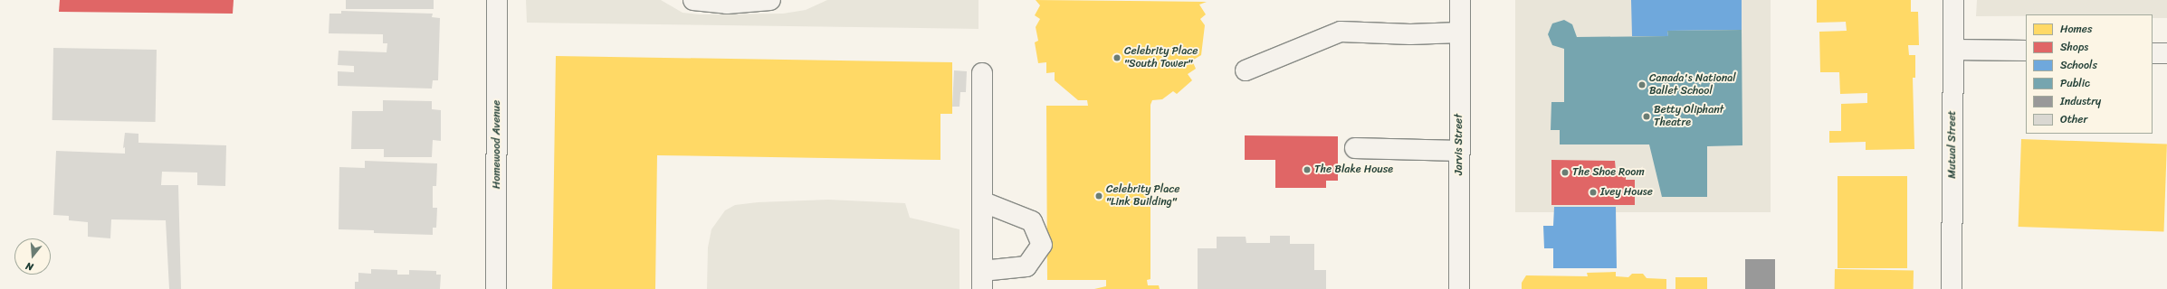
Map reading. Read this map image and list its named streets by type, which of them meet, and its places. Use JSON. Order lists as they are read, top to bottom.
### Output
{
  "streets": {
    "street": ["Homewood Avenue", "Jarvis Street", "Mutual Street"]
  },
  "places": [
    "Celebrity Place \"South Tower\"",
    "Canada's National Ballet School",
    "Betty Oliphant Theatre",
    "The Blake House",
    "The Shoe Room",
    "Ivey House",
    "Celebrity Place \"Link Building\""
  ],
  "legend": [
    "Homes",
    "Shops",
    "Schools",
    "Public",
    "Industry",
    "Other"
  ],
  "north": "bottom"
}
